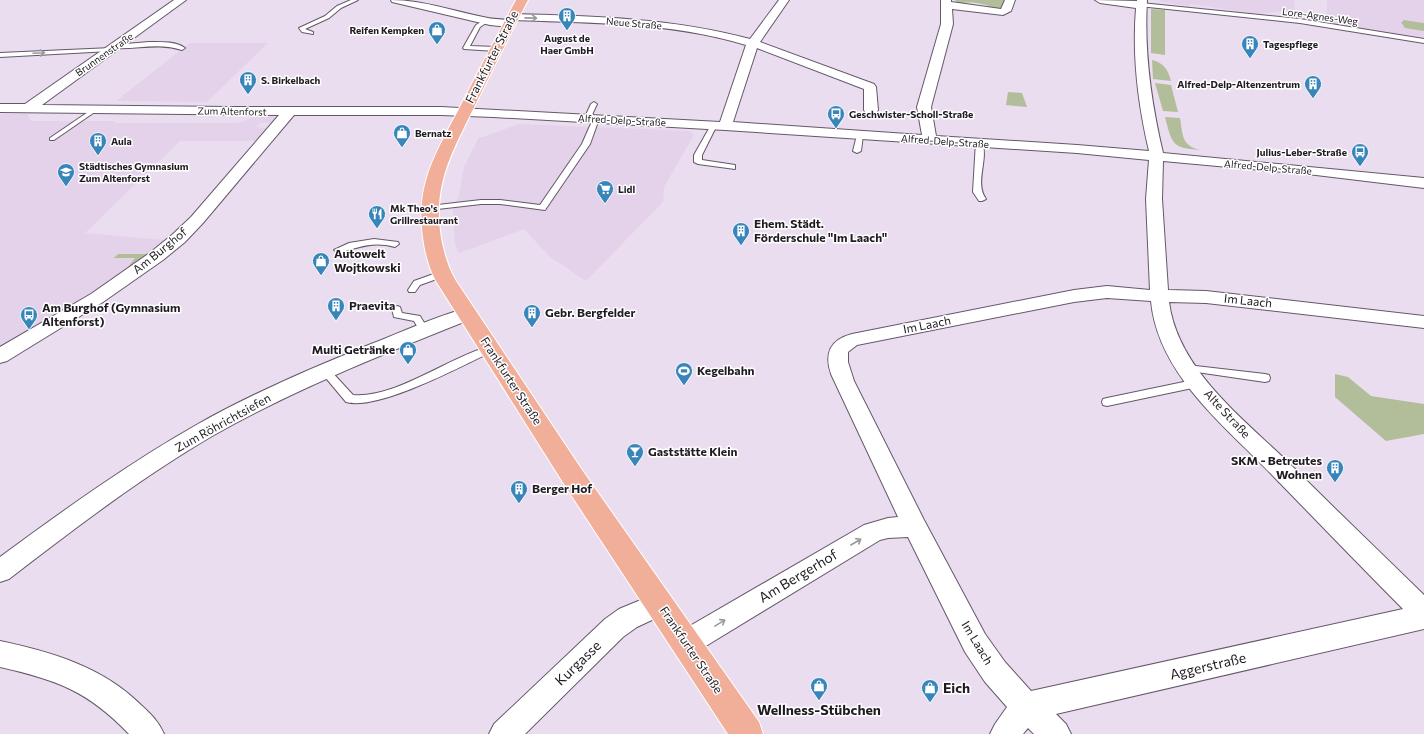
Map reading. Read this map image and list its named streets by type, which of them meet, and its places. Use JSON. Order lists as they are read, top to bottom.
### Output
{
  "streets": {
    "main road": ["Frankfurter Straße"],
    "street": [
      "Neue Straße",
      "Brunnenstraße",
      "Zum Altenforst",
      "Alfred-Delp-Straße",
      "Am Burghof",
      "Im Laach",
      "Alte Straße",
      "Zum Röhrichtsiefen",
      "Am Bergerhof",
      "Kurgasse",
      "Aggerstraße"
    ],
    "lane": ["Lore-Agnes-Weg"]
  },
  "crossings": [
    ["Neue Straße", "Frankfurter Straße"],
    ["Brunnenstraße", "Zum Altenforst"],
    ["Frankfurter Straße", "Zum Altenforst"],
    ["Frankfurter Straße", "Alfred-Delp-Straße"],
    ["Frankfurter Straße", "Zum Röhrichtsiefen"],
    ["Frankfurter Straße", "Am Bergerhof"],
    ["Frankfurter Straße", "Kurgasse"],
    ["Zum Altenforst", "Alfred-Delp-Straße"],
    ["Zum Altenforst", "Am Burghof"],
    ["Alfred-Delp-Straße", "Alte Straße"],
    ["Im Laach", "Alte Straße"],
    ["Im Laach", "Am Bergerhof"],
    ["Im Laach", "Aggerstraße"]
  ],
  "one_way": ["Neue Straße", "Am Bergerhof"],
  "places": {
    "building": [
      "August de Haer GmbH",
      "Tagespflege",
      "S. Birkelbach",
      "Alfred-Delp-Altenzentrum",
      "Aula",
      "Ehem. Städt. Förderschule \"Im Laach\"",
      "Praevita",
      "Gebr. Bergfelder",
      "SKM - Betreutes Wohnen",
      "Berger Hof"
    ],
    "shop": [
      "Reifen Kempken",
      "Bernatz",
      "Autowelt Wojtkowski",
      "Multi Getränke",
      "Wellness-Stübchen",
      "Eich"
    ],
    "bus stop": ["Geschwister-Scholl-Straße", "Julius-Leber-Straße", "Am Burghof (Gymnasium Altenforst)"],
    "school or university": ["Städtisches Gymnasium Zum Altenforst"],
    "supermarket": ["Lidl"],
    "restaurant": ["Mk Theo's Grillrestaurant"],
    "sports": ["Kegelbahn"],
    "bar": ["Gaststätte Klein"]
  }
}
